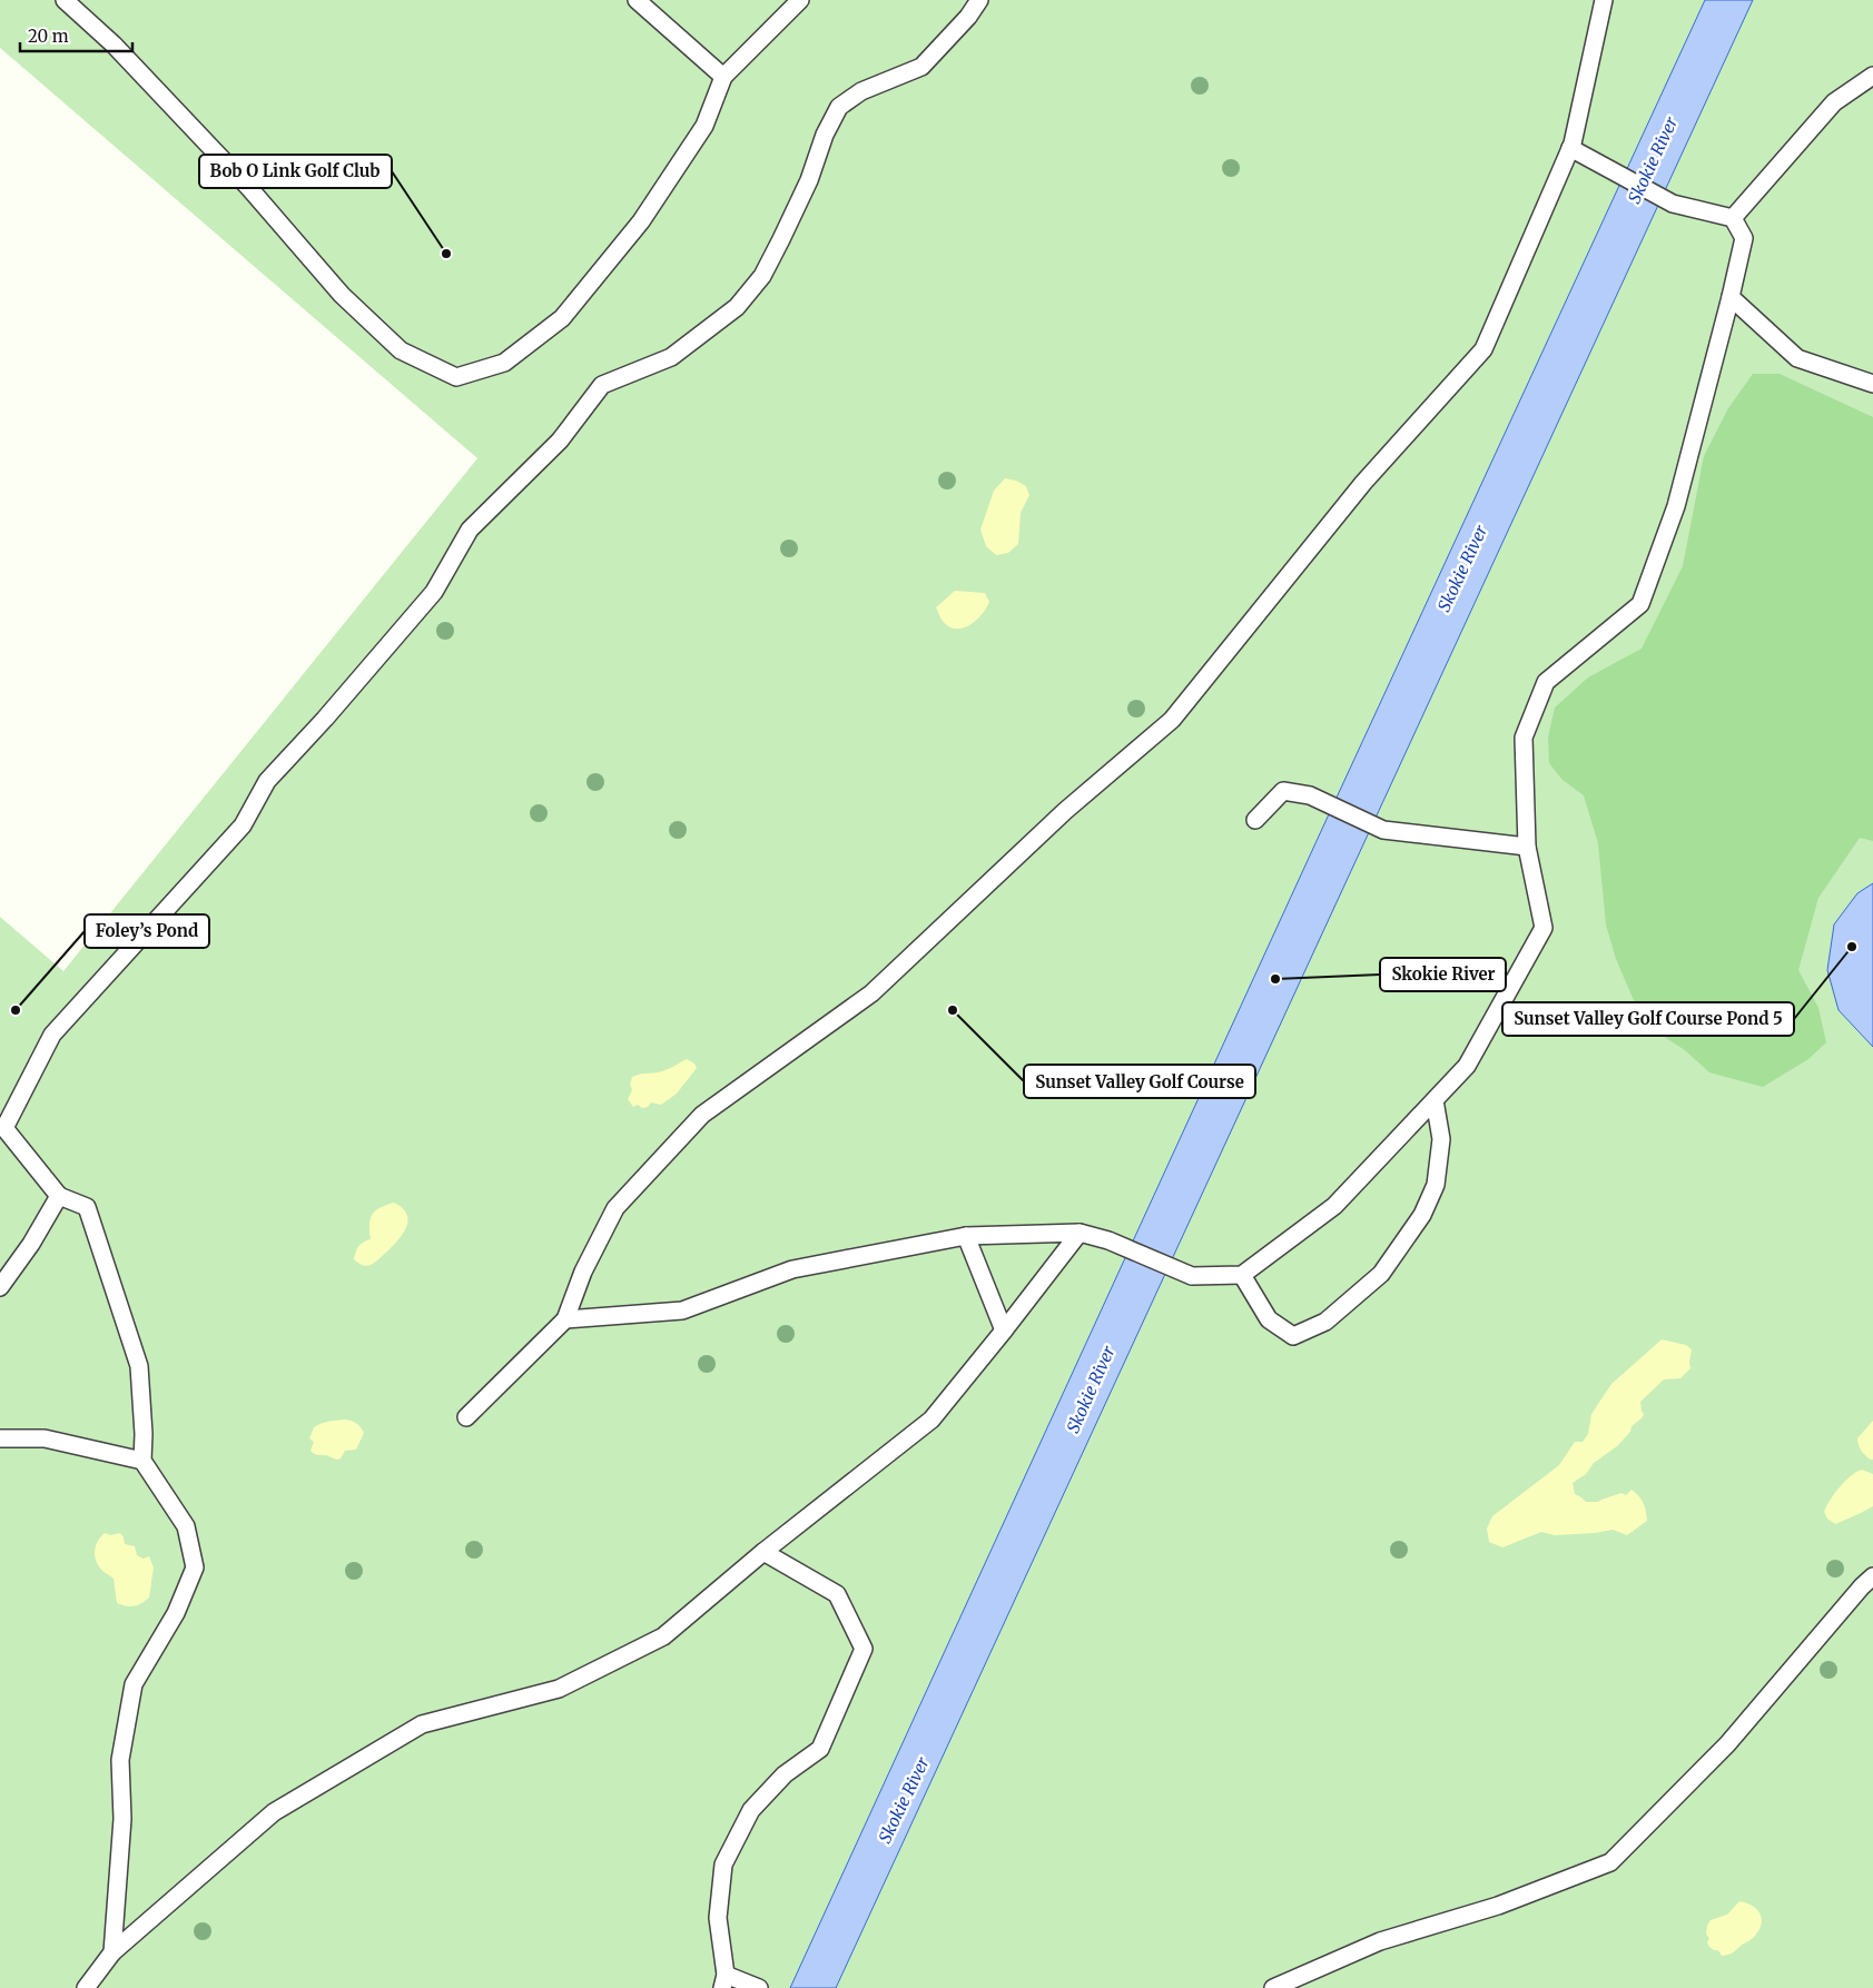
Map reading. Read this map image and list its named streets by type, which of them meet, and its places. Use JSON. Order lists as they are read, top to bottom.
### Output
{
  "water": ["Skokie River"],
  "places": [
    "Bob O Link Golf Club",
    "Sunset Valley Golf Course Pond 5",
    "Skokie River",
    "Foley’s Pond",
    "Sunset Valley Golf Course"
  ],
  "scale_bar": "20 m"
}
